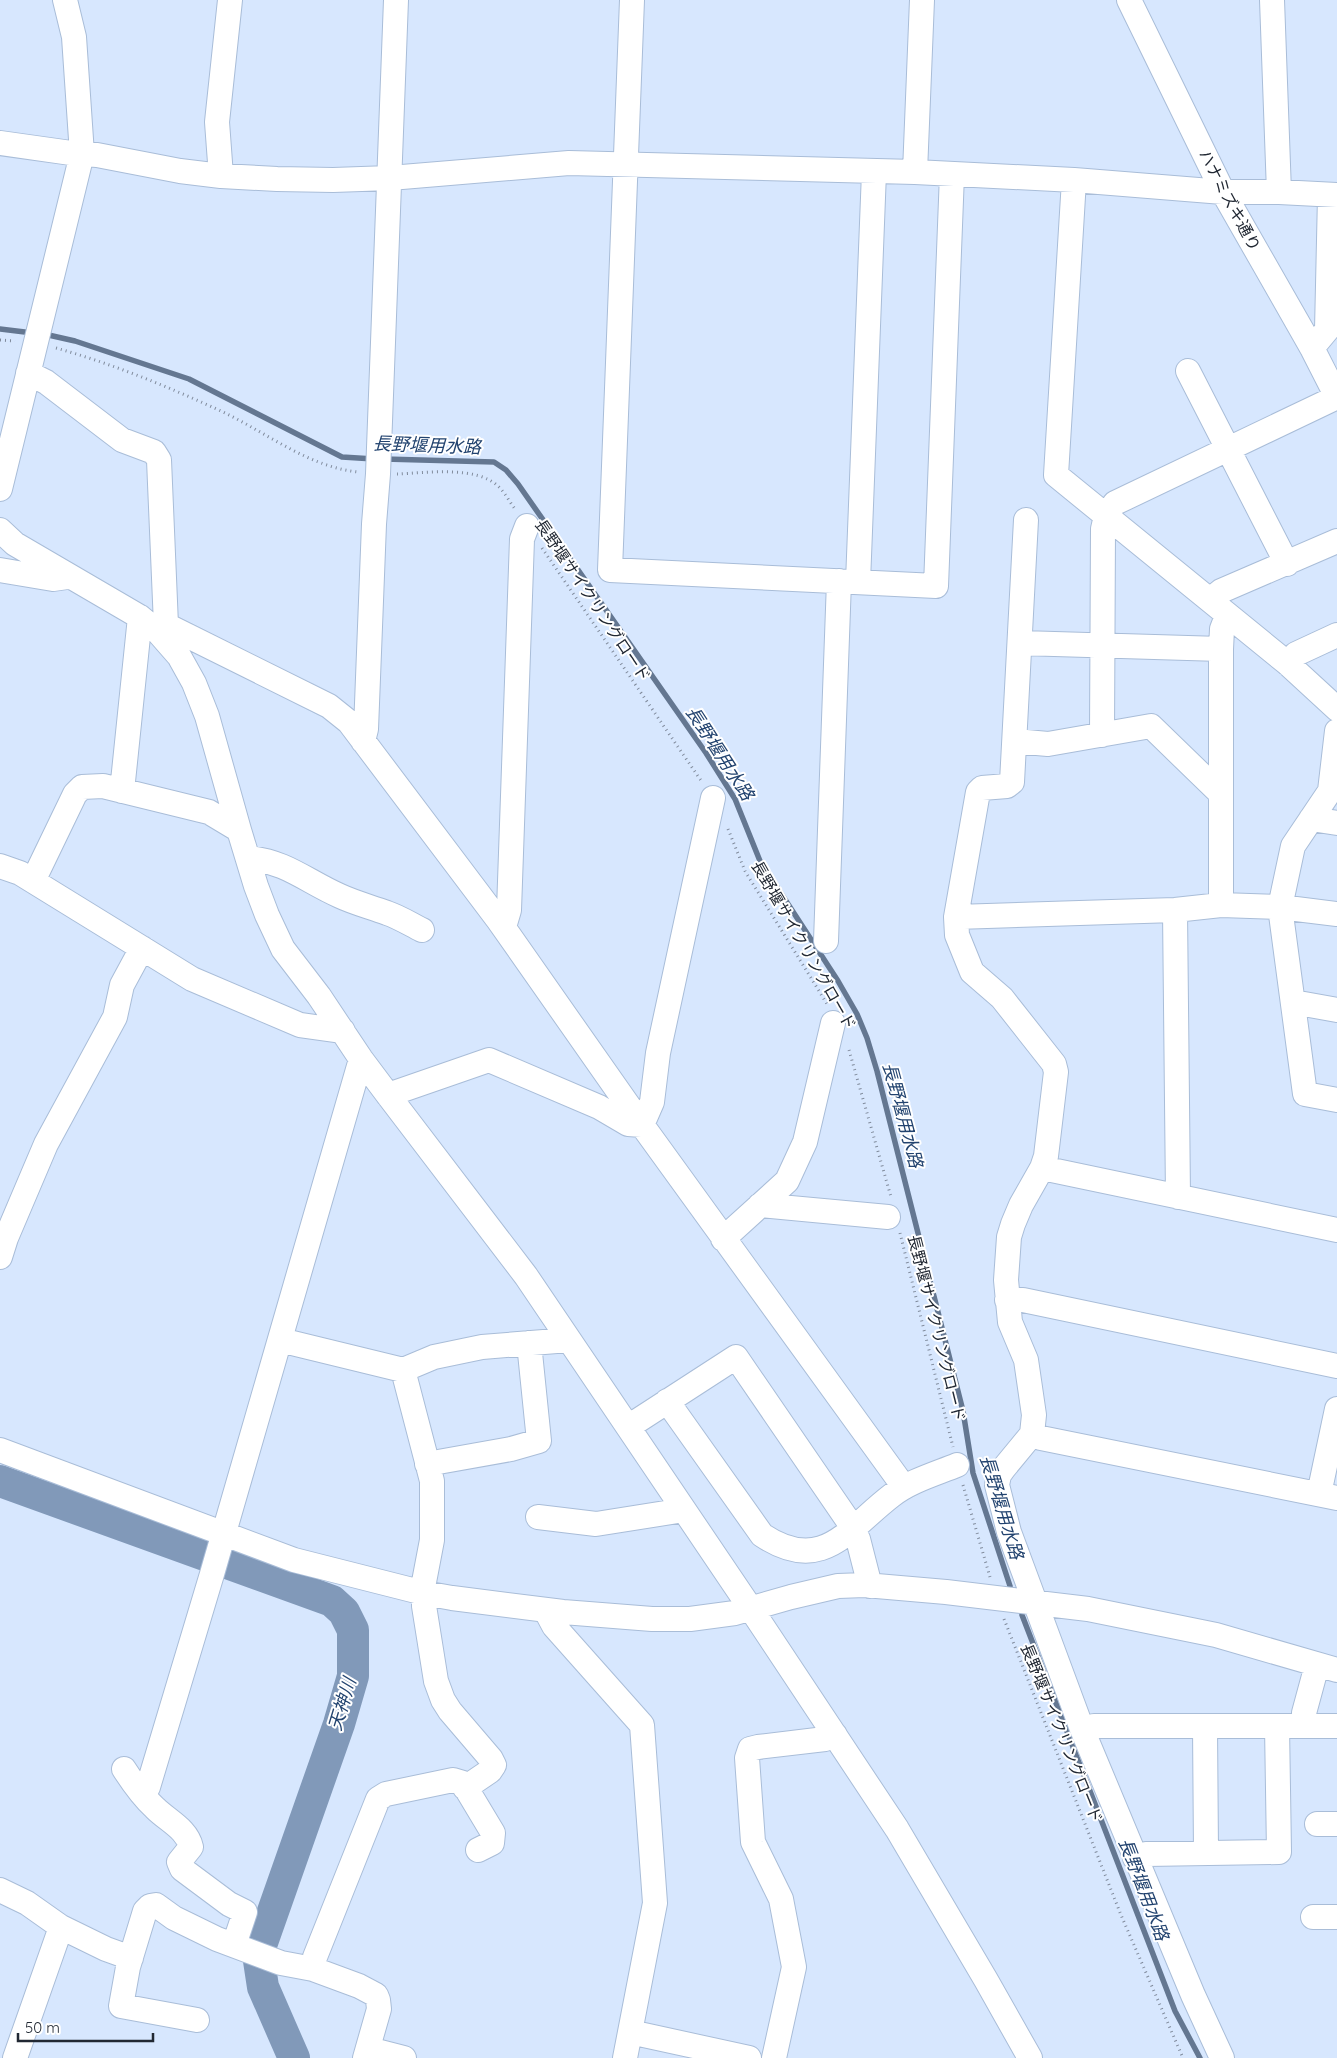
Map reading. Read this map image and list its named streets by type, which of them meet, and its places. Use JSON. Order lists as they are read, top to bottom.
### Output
{
  "streets": {
    "street": ["ハナミズキ通り"],
    "path": ["長野堰サイクリングロード"]
  },
  "water": ["長野堰用水路", "天神川"],
  "scale_bar": "50 m"
}
